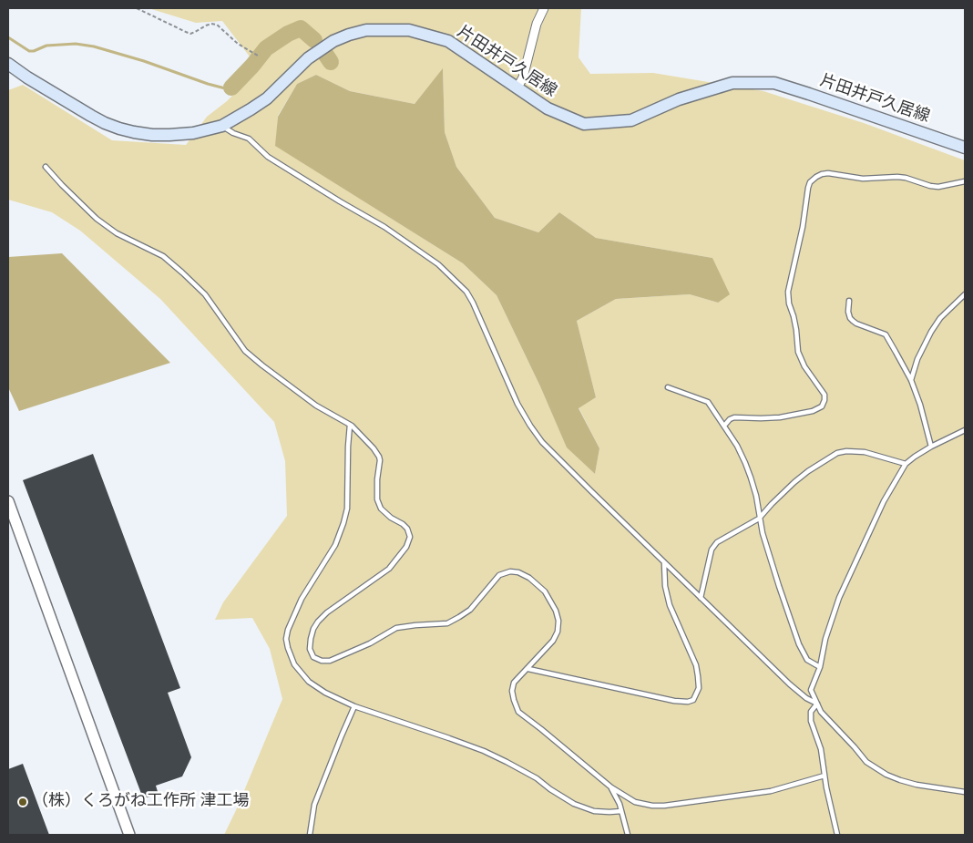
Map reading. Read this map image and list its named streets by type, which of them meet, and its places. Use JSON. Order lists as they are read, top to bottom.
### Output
{
  "streets": {
    "main road": ["片田井戸久居線"]
  },
  "places": ["（株）くろがね工作所 津工場"]
}
